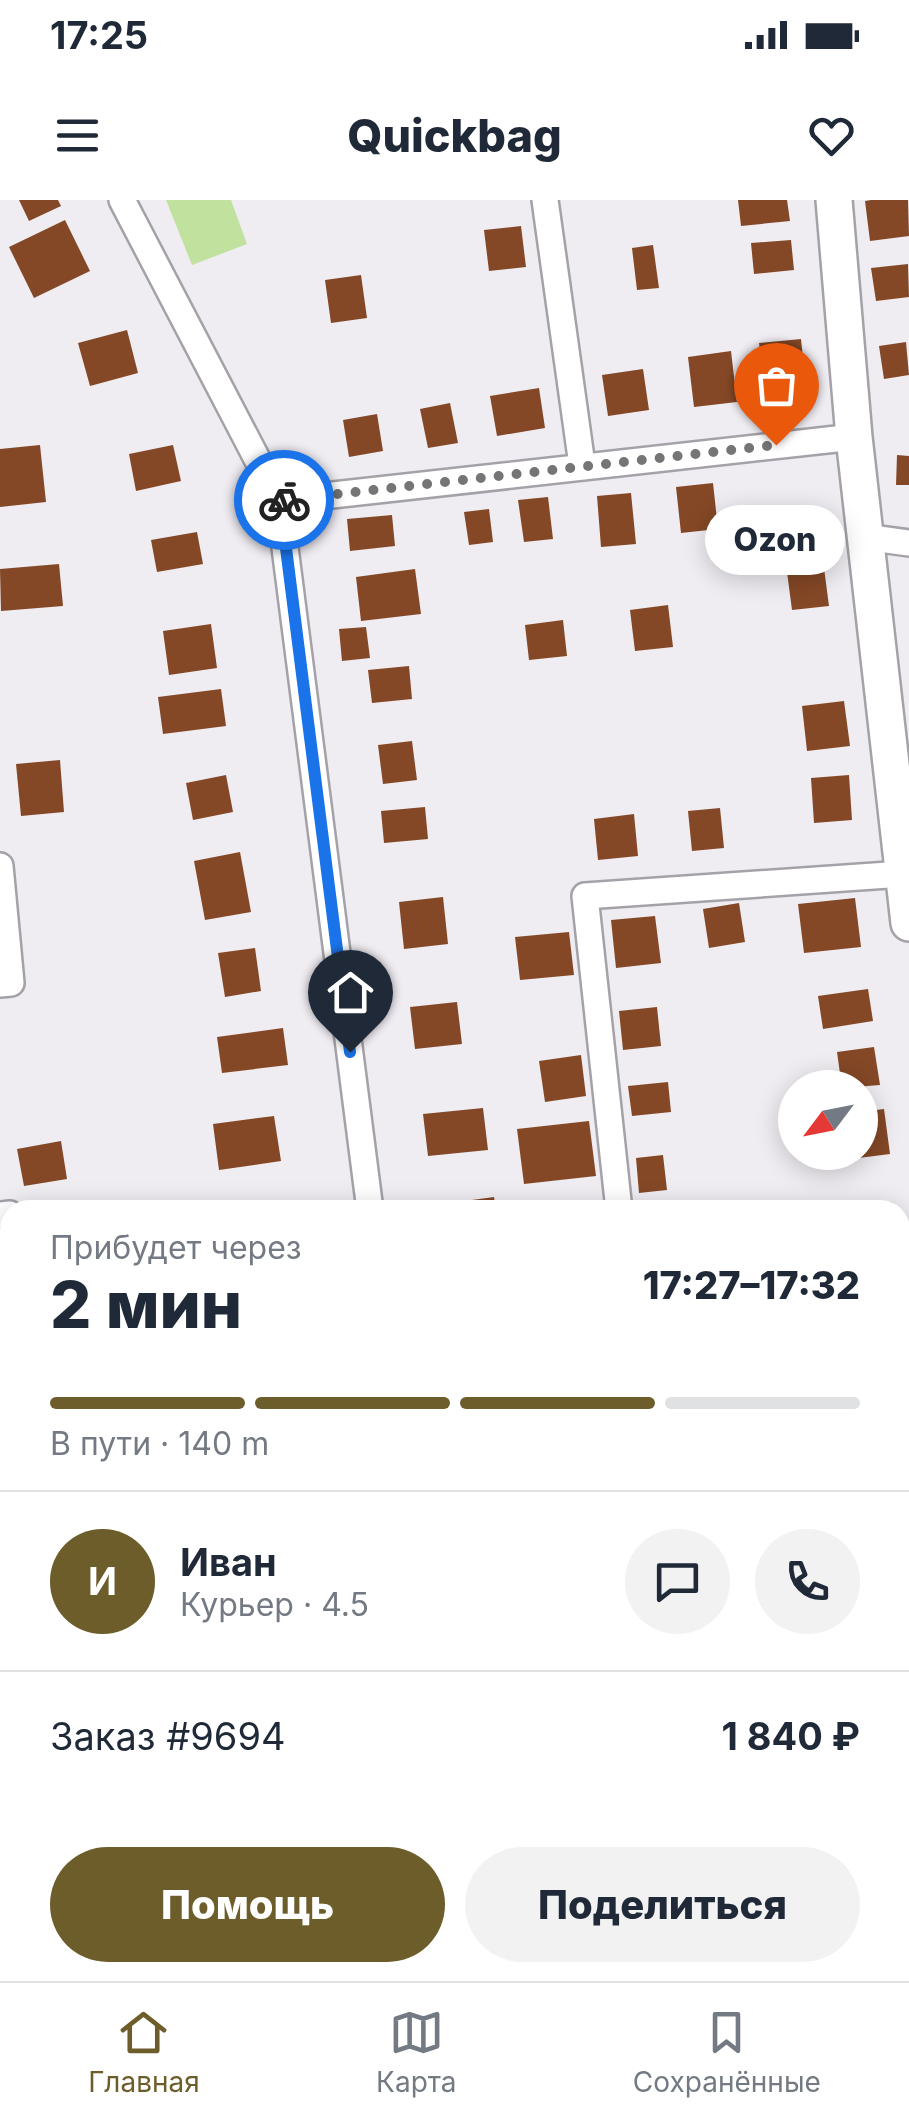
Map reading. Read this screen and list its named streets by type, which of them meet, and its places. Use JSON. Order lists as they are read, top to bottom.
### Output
{
  "places": ["Ozon"],
  "north": "bottom left",
  "page": {
    "status": "17:25",
    "header": "Quickbag",
    "bubble": "Ozon",
    "heading": ["2 мин", "Прибудет через", "17:27–17:32"],
    "panel": [
      "Иван",
      "Курьер · 4.5",
      "Заказ #9694",
      "1 840 ₽"
    ],
    "bar": "В пути · 140 m",
    "round": "И",
    "buttons": ["Помощь", "Поделиться"],
    "tabs": ["Главная", "Карта", "Сохранённые"]
  }
}
